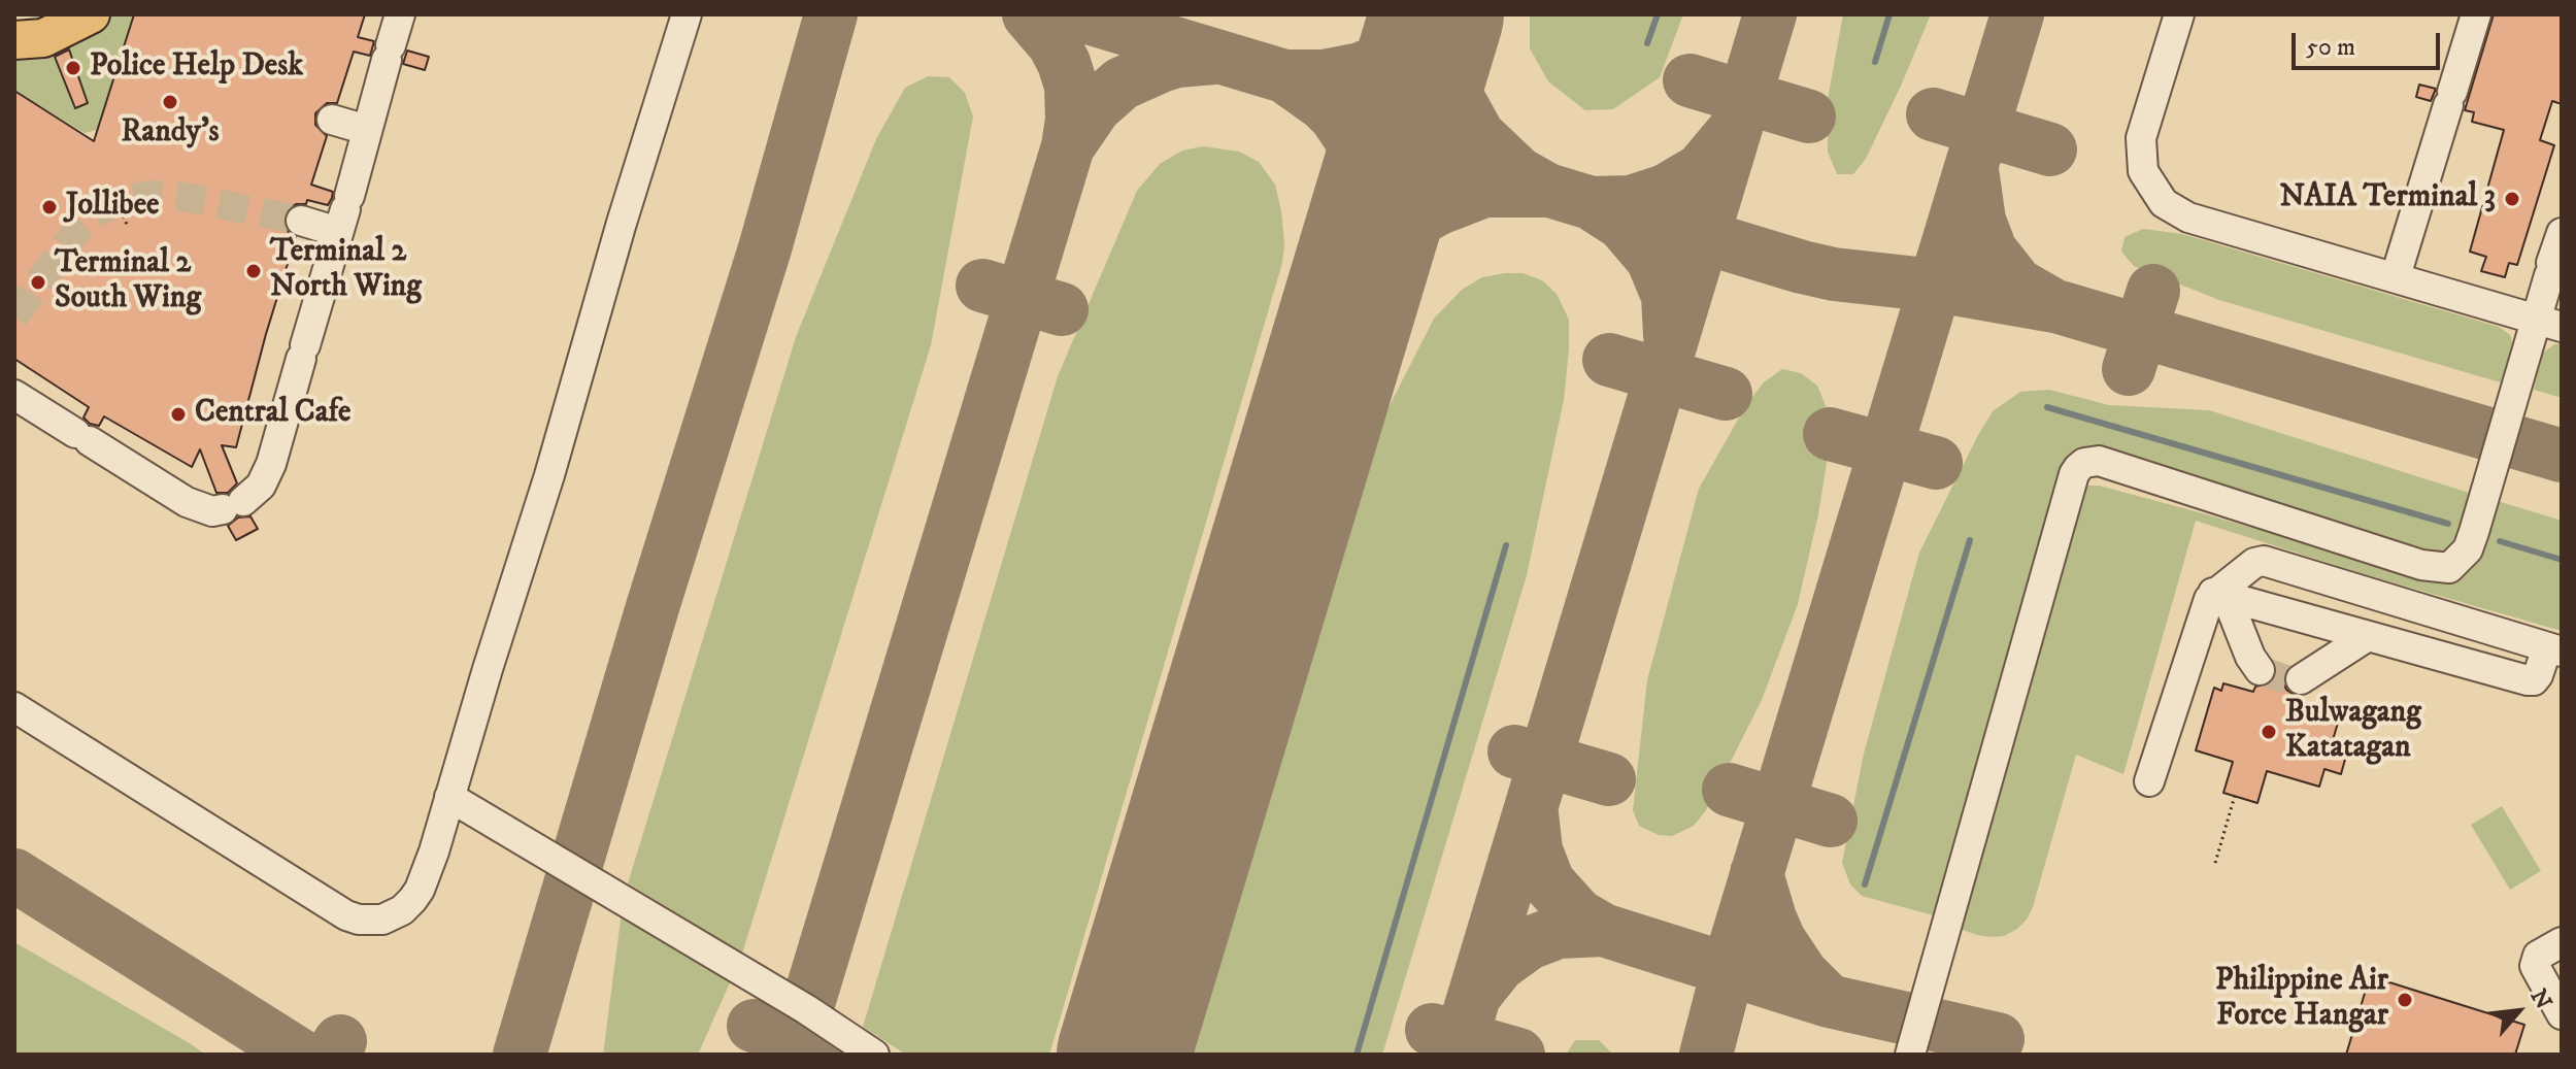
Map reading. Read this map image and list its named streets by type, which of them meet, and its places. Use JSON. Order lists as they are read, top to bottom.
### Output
{
  "places": [
    "Police Help Desk",
    "Randy's",
    "NAIA Terminal 3",
    "Jollibee",
    "Terminal 2 North Wing",
    "Terminal 2 South Wing",
    "Central Cafe",
    "Bulwagang Katatagan",
    "Philippine Air Force Hangar"
  ],
  "scale_bar": "50 m",
  "north": "top right"
}
